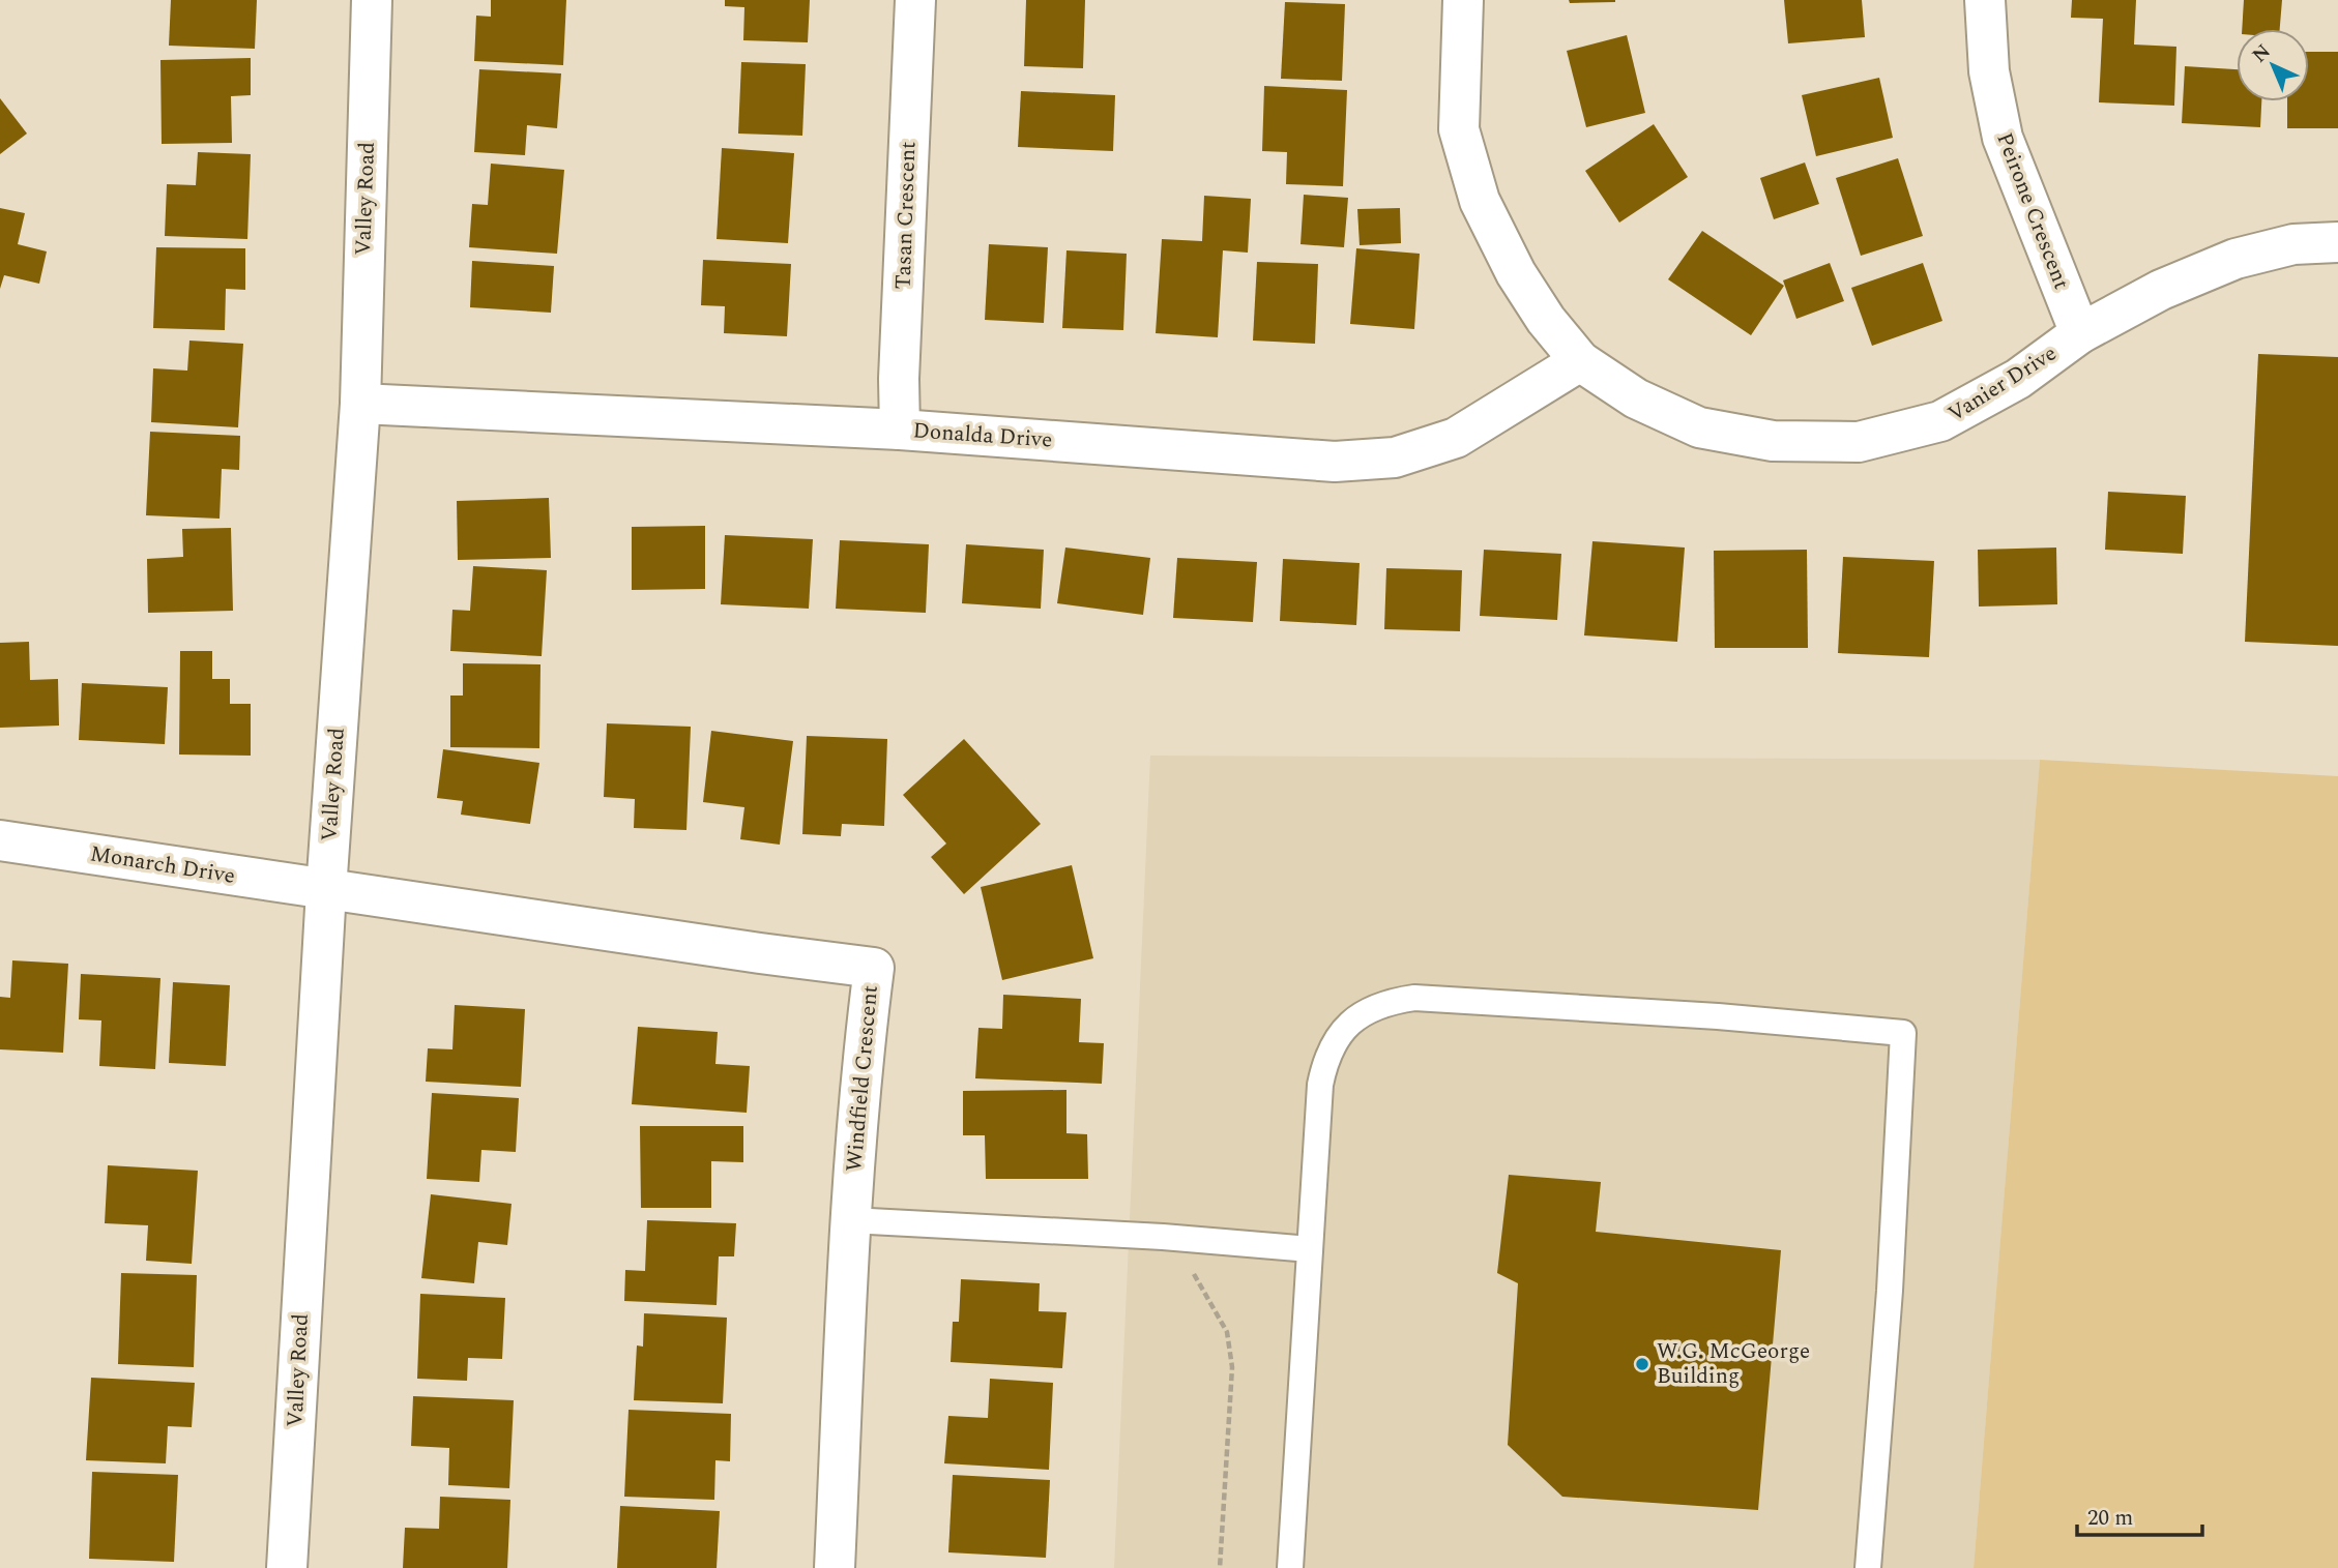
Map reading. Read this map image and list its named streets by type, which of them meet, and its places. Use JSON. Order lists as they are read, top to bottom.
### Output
{
  "streets": {
    "street": [
      "Valley Road",
      "Peirone Crescent",
      "Tasan Crescent",
      "Vanier Drive",
      "Donalda Drive",
      "Monarch Drive",
      "Windfield Crescent"
    ]
  },
  "crossings": [
    ["Valley Road", "Donalda Drive"],
    ["Valley Road", "Monarch Drive"],
    ["Valley Road", "Windfield Crescent"],
    ["Peirone Crescent", "Vanier Drive"],
    ["Tasan Crescent", "Donalda Drive"],
    ["Vanier Drive", "Donalda Drive"],
    ["Monarch Drive", "Windfield Crescent"]
  ],
  "places": ["W.G. McGeorge Building"],
  "scale_bar": "20 m",
  "north": "top left"
}
